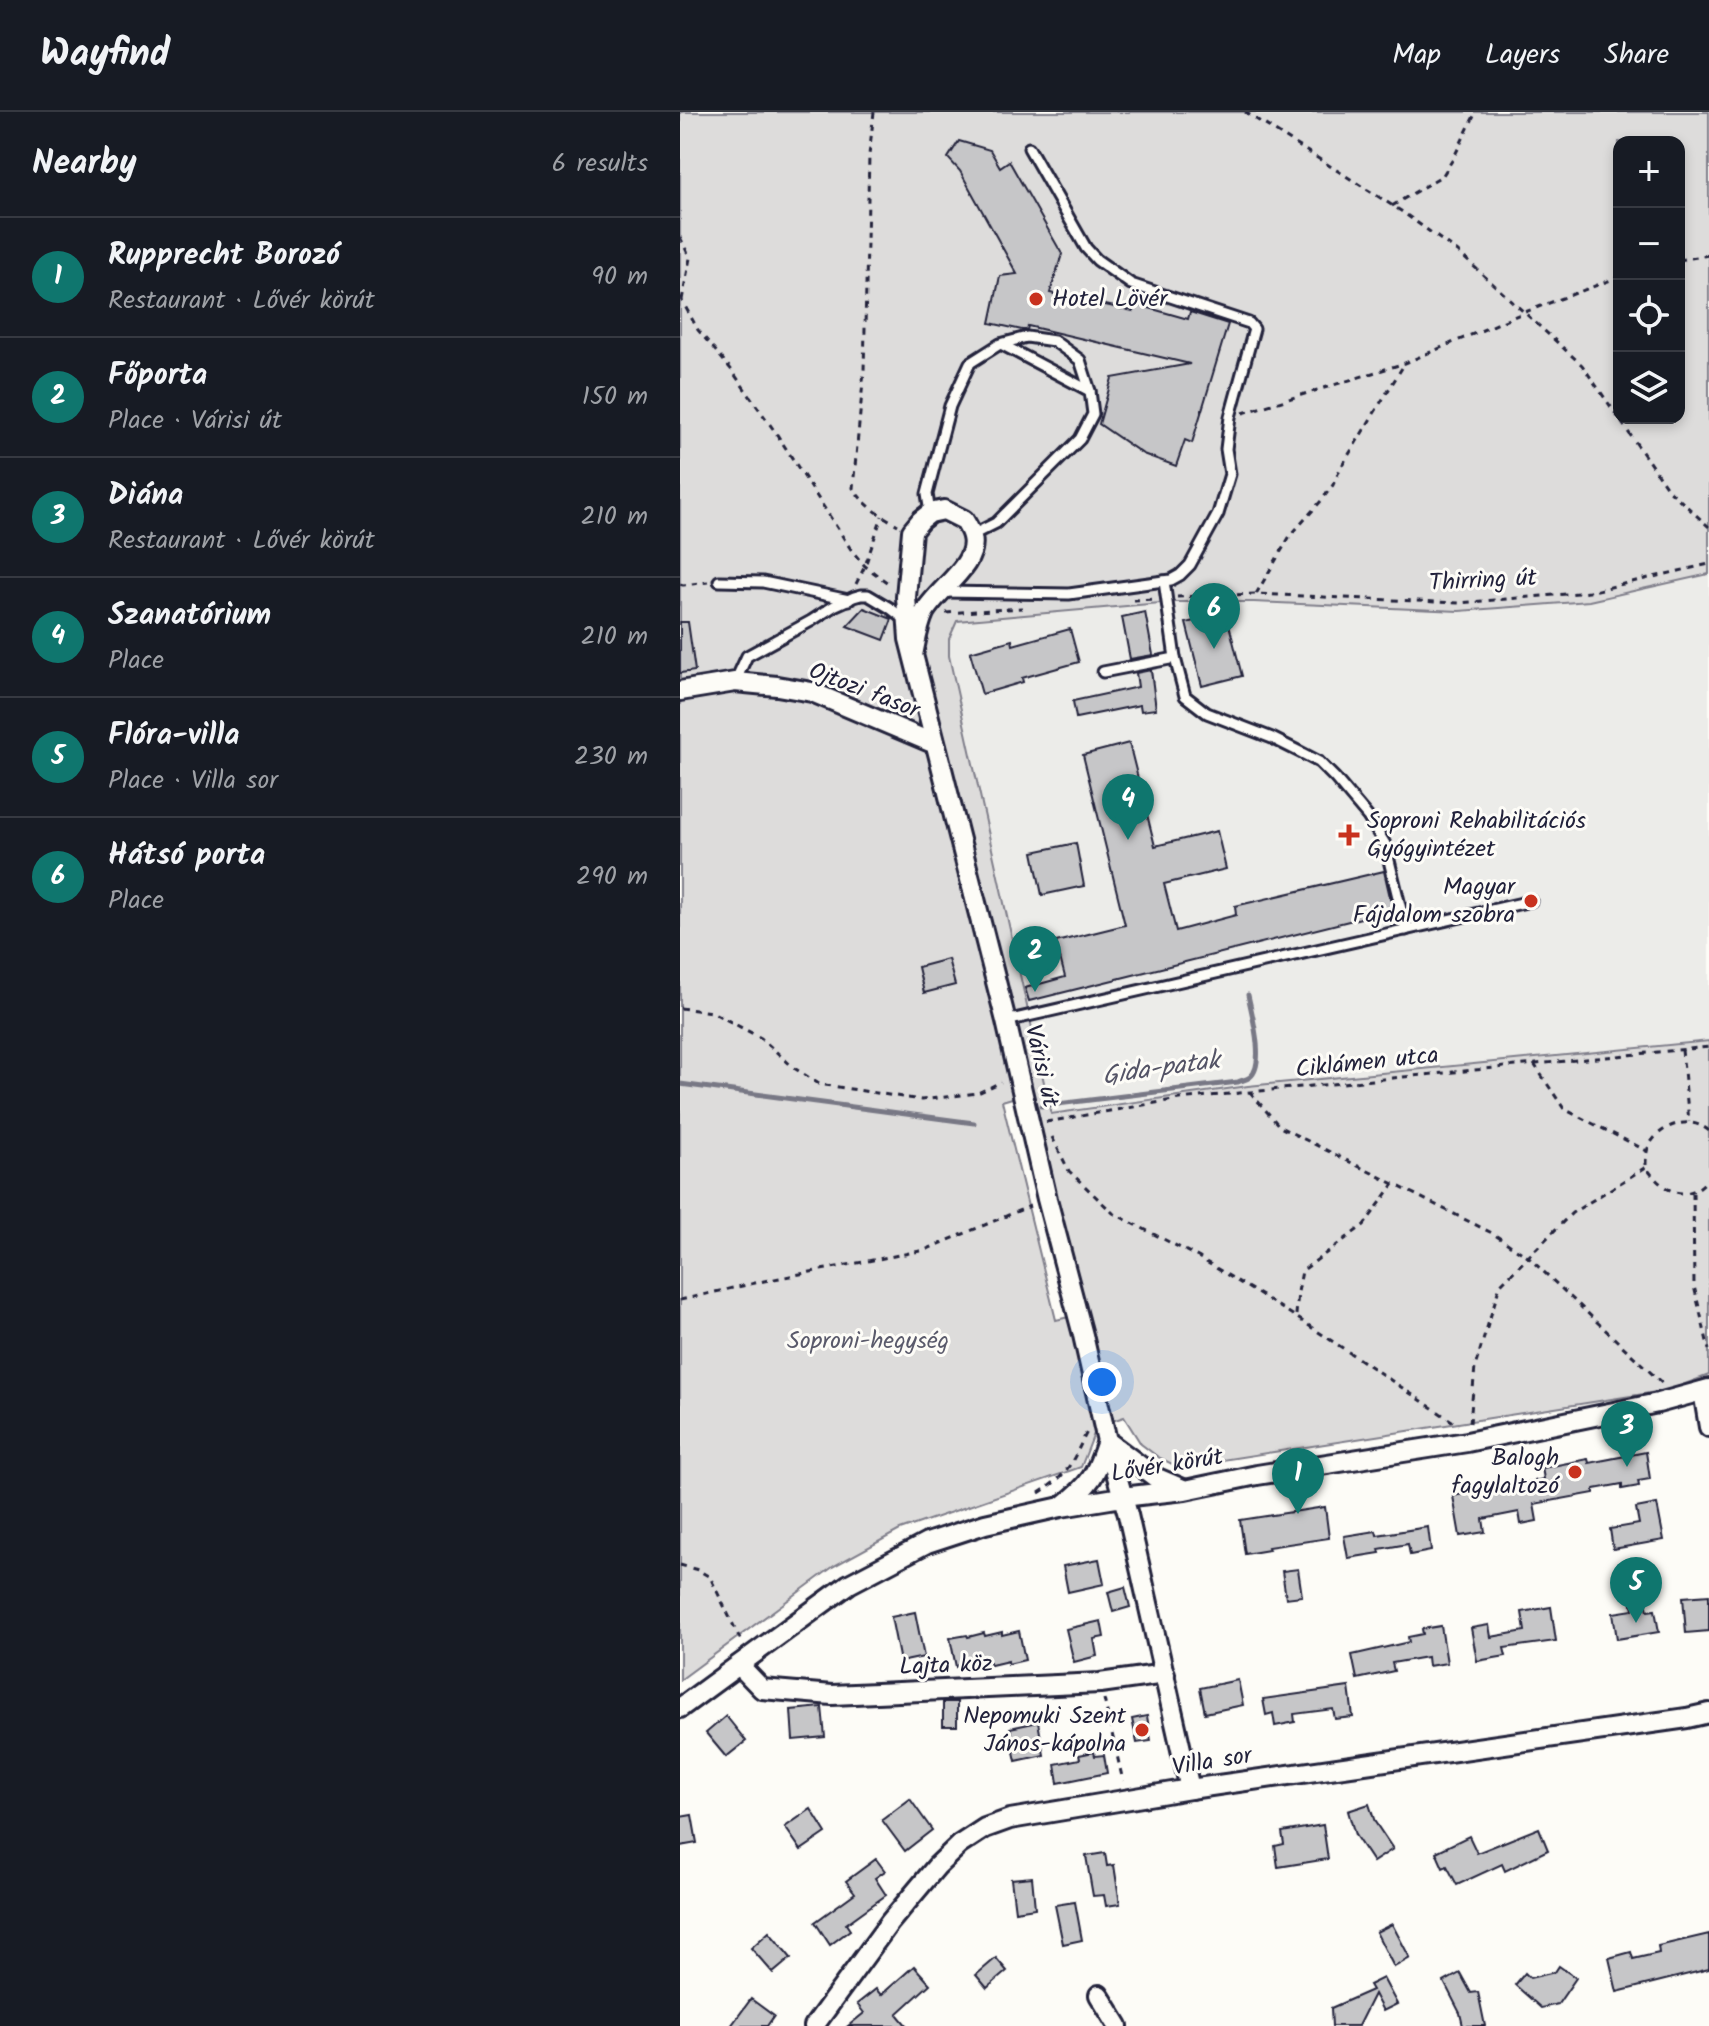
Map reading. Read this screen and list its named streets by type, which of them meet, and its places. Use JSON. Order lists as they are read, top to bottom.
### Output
{
  "streets": {
    "street": [
      "Ojtozi fasor",
      "Várisi út",
      "Lővér körút",
      "Lajta köz",
      "Villa sor"
    ],
    "path": ["Thirring út", "Ciklámen utca"]
  },
  "crossings": [
    ["Ojtozi fasor", "Várisi út"],
    ["Ciklámen utca", "Várisi út"],
    ["Várisi út", "Lővér körút"],
    ["Várisi út", "Lajta köz"],
    ["Várisi út", "Villa sor"],
    ["Lővér körút", "Lajta köz"]
  ],
  "water": ["Gida-patak"],
  "parks": ["Soproni-hegység"],
  "places": {
    "other": [
      "Hotel Lövér",
      "Magyar Fájdalom szobra",
      "Balogh fagylaltozó",
      "Nepomuki Szent János-kápolna"
    ],
    "health": ["Soproni Rehabilitációs Gyógyintézet"]
  },
  "page": {
    "header": "Wayfind",
    "nav": ["Map", "Layers", "Share"],
    "heading": ["Nearby", "6 results"],
    "map_buttons": ["+", "−"],
    "list": [
      {
        "mark": "1",
        "name": "Rupprecht Borozó",
        "note": "Restaurant · Lővér körút",
        "value": "90 m"
      },
      {
        "mark": "2",
        "name": "Főporta",
        "note": "Place · Várisi út",
        "value": "150 m"
      },
      {
        "mark": "3",
        "name": "Diána",
        "note": "Restaurant · Lővér körút",
        "value": "210 m"
      },
      {
        "mark": "4",
        "name": "Szanatórium",
        "note": "Place",
        "value": "210 m"
      },
      {
        "mark": "5",
        "name": "Flóra-villa",
        "note": "Place · Villa sor",
        "value": "230 m"
      },
      {
        "mark": "6",
        "name": "Hátsó porta",
        "note": "Place",
        "value": "290 m"
      }
    ],
    "pins": [
      "6",
      "4",
      "2",
      "3",
      "1",
      "5"
    ]
  }
}
